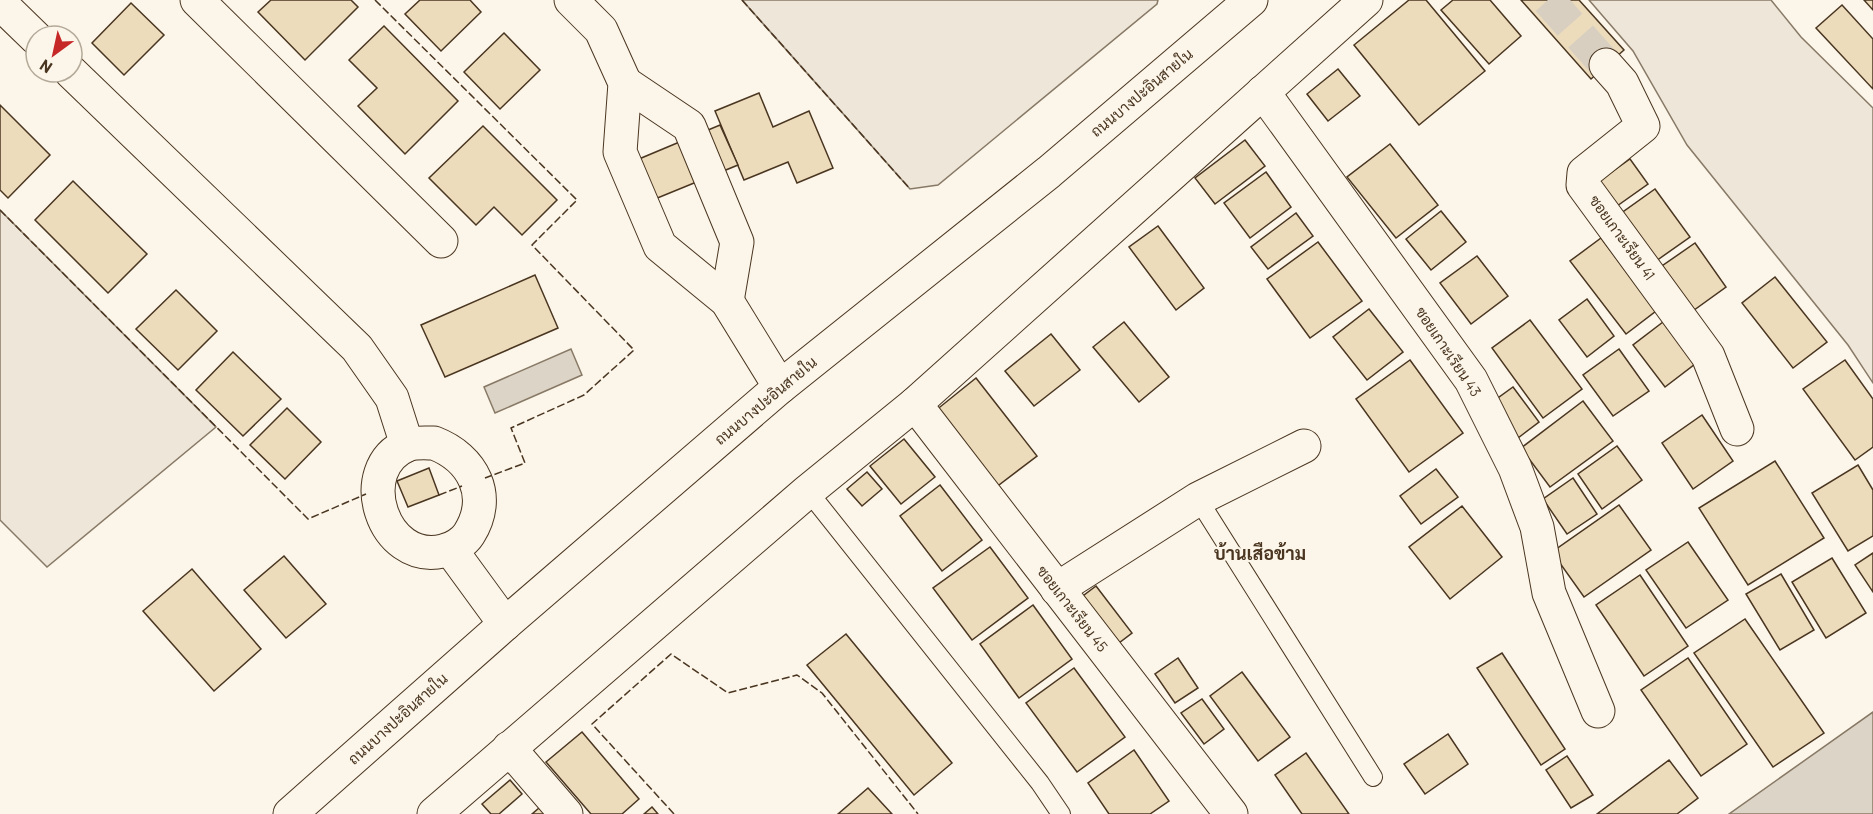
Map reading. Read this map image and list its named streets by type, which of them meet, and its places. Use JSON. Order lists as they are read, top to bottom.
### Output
{
  "streets": {
    "street": [
      "ถนนบางปะอินสายใน",
      "ซอยเกาะเรียน 41",
      "ซอยเกาะเรียน 43",
      "ซอยเกาะเรียน 45"
    ]
  },
  "districts": ["บ้านเสือข้าม"],
  "north": "bottom left"
}
